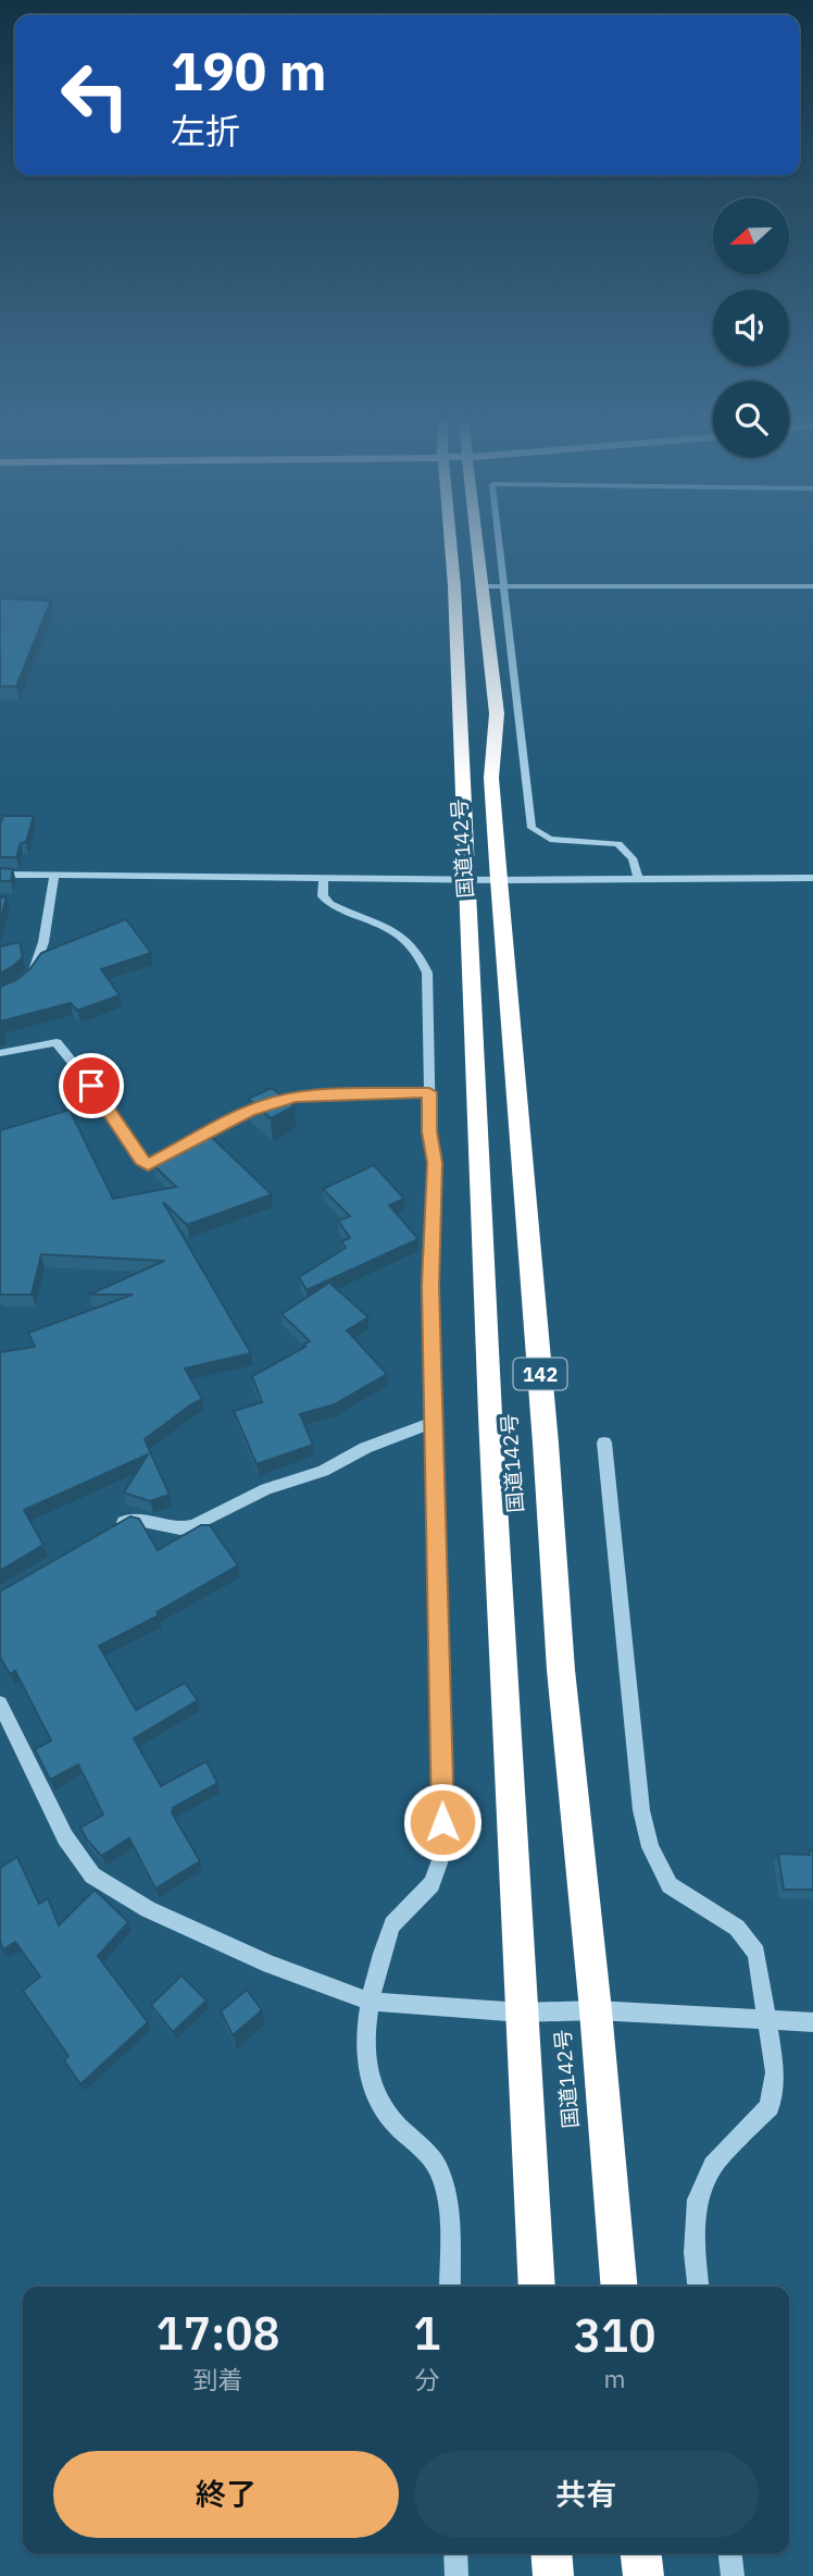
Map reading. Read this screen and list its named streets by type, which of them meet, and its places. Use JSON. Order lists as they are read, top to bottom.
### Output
{
  "streets": {
    "highway": ["国道142号", "142"]
  },
  "north": "left",
  "page": {
    "turn": ["190 m", "左折"],
    "eta": [
      "17:08",
      "到着",
      "1",
      "分",
      "310",
      "m"
    ],
    "buttons": ["終了", "共有"]
  }
}
